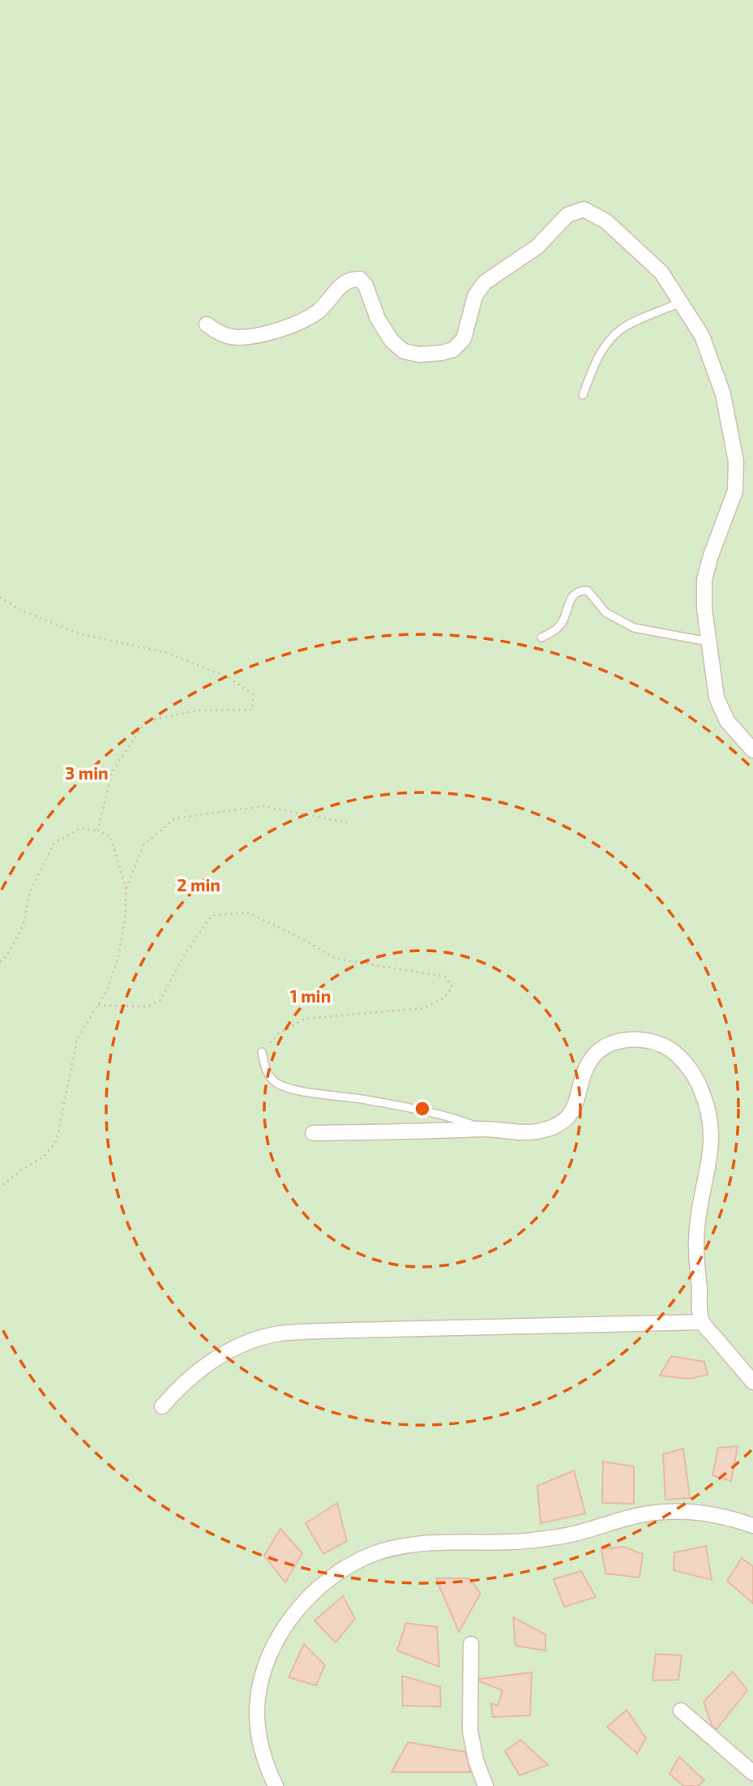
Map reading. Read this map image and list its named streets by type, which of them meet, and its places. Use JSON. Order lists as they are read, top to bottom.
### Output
{
  "rings": ["3 min", "2 min", "1 min"]
}
